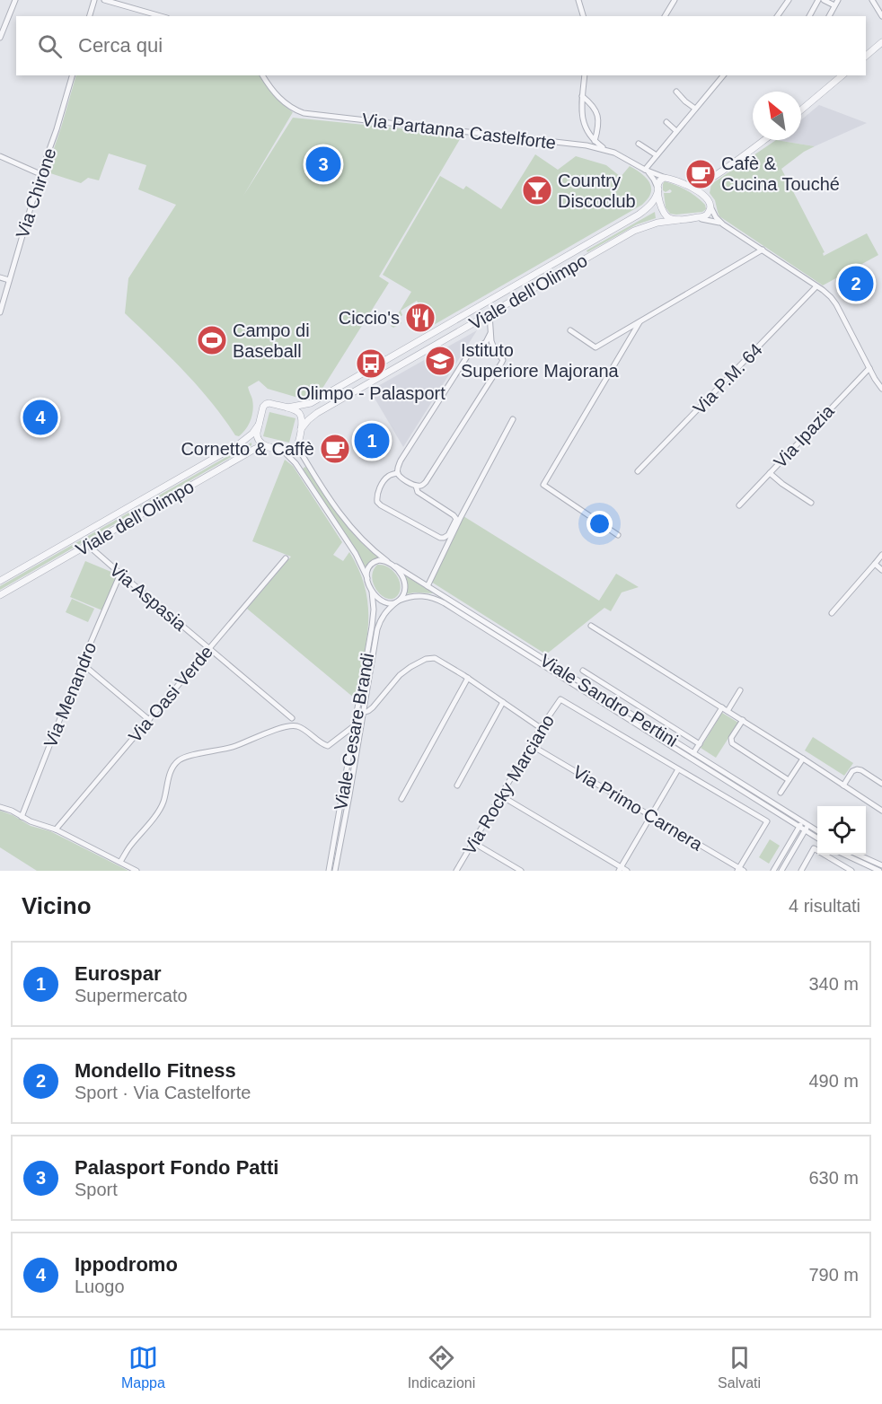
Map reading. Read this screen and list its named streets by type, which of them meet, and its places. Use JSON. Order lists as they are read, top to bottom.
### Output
{
  "streets": {
    "street": [
      "Via Partanna Castelforte",
      "Via Chirone",
      "Viale dell'Olimpo",
      "Via P.M. 64",
      "Via Ipazia",
      "Via Aspasia",
      "Via Oasi Verde",
      "Via Menandro",
      "Viale Sandro Pertini",
      "Viale Cesare Brandi",
      "Via Rocky Marciano",
      "Via Primo Carnera"
    ]
  },
  "crossings": [
    ["Via Partanna Castelforte", "Viale dell'Olimpo"],
    ["Viale dell'Olimpo", "Via Aspasia"],
    ["Via Aspasia", "Via Oasi Verde"],
    ["Via Aspasia", "Via Menandro"],
    ["Viale Sandro Pertini", "Viale Cesare Brandi"],
    ["Via Rocky Marciano", "Via Primo Carnera"]
  ],
  "places": {
    "cafe": ["Cafè & Cucina Touché", "Cornetto & Caffè"],
    "bar": ["Country Discoclub"],
    "restaurant": ["Ciccio's"],
    "sports": ["Campo di Baseball"],
    "school or university": ["Istituto Superiore Majorana"],
    "bus stop": ["Olimpo - Palasport"]
  },
  "north": "top left",
  "page": {
    "search": "Cerca qui",
    "pins": [
      "3",
      "2",
      "4",
      "1"
    ],
    "heading": ["Vicino", "4 risultati"],
    "list": [
      {
        "mark": "1",
        "name": "Eurospar",
        "note": "Supermercato",
        "value": "340 m"
      },
      {
        "mark": "2",
        "name": "Mondello Fitness",
        "note": "Sport · Via Castelforte",
        "value": "490 m"
      },
      {
        "mark": "3",
        "name": "Palasport Fondo Patti",
        "note": "Sport",
        "value": "630 m"
      },
      {
        "mark": "4",
        "name": "Ippodromo",
        "note": "Luogo",
        "value": "790 m"
      }
    ],
    "nav": ["Mappa", "Indicazioni", "Salvati"]
  }
}
